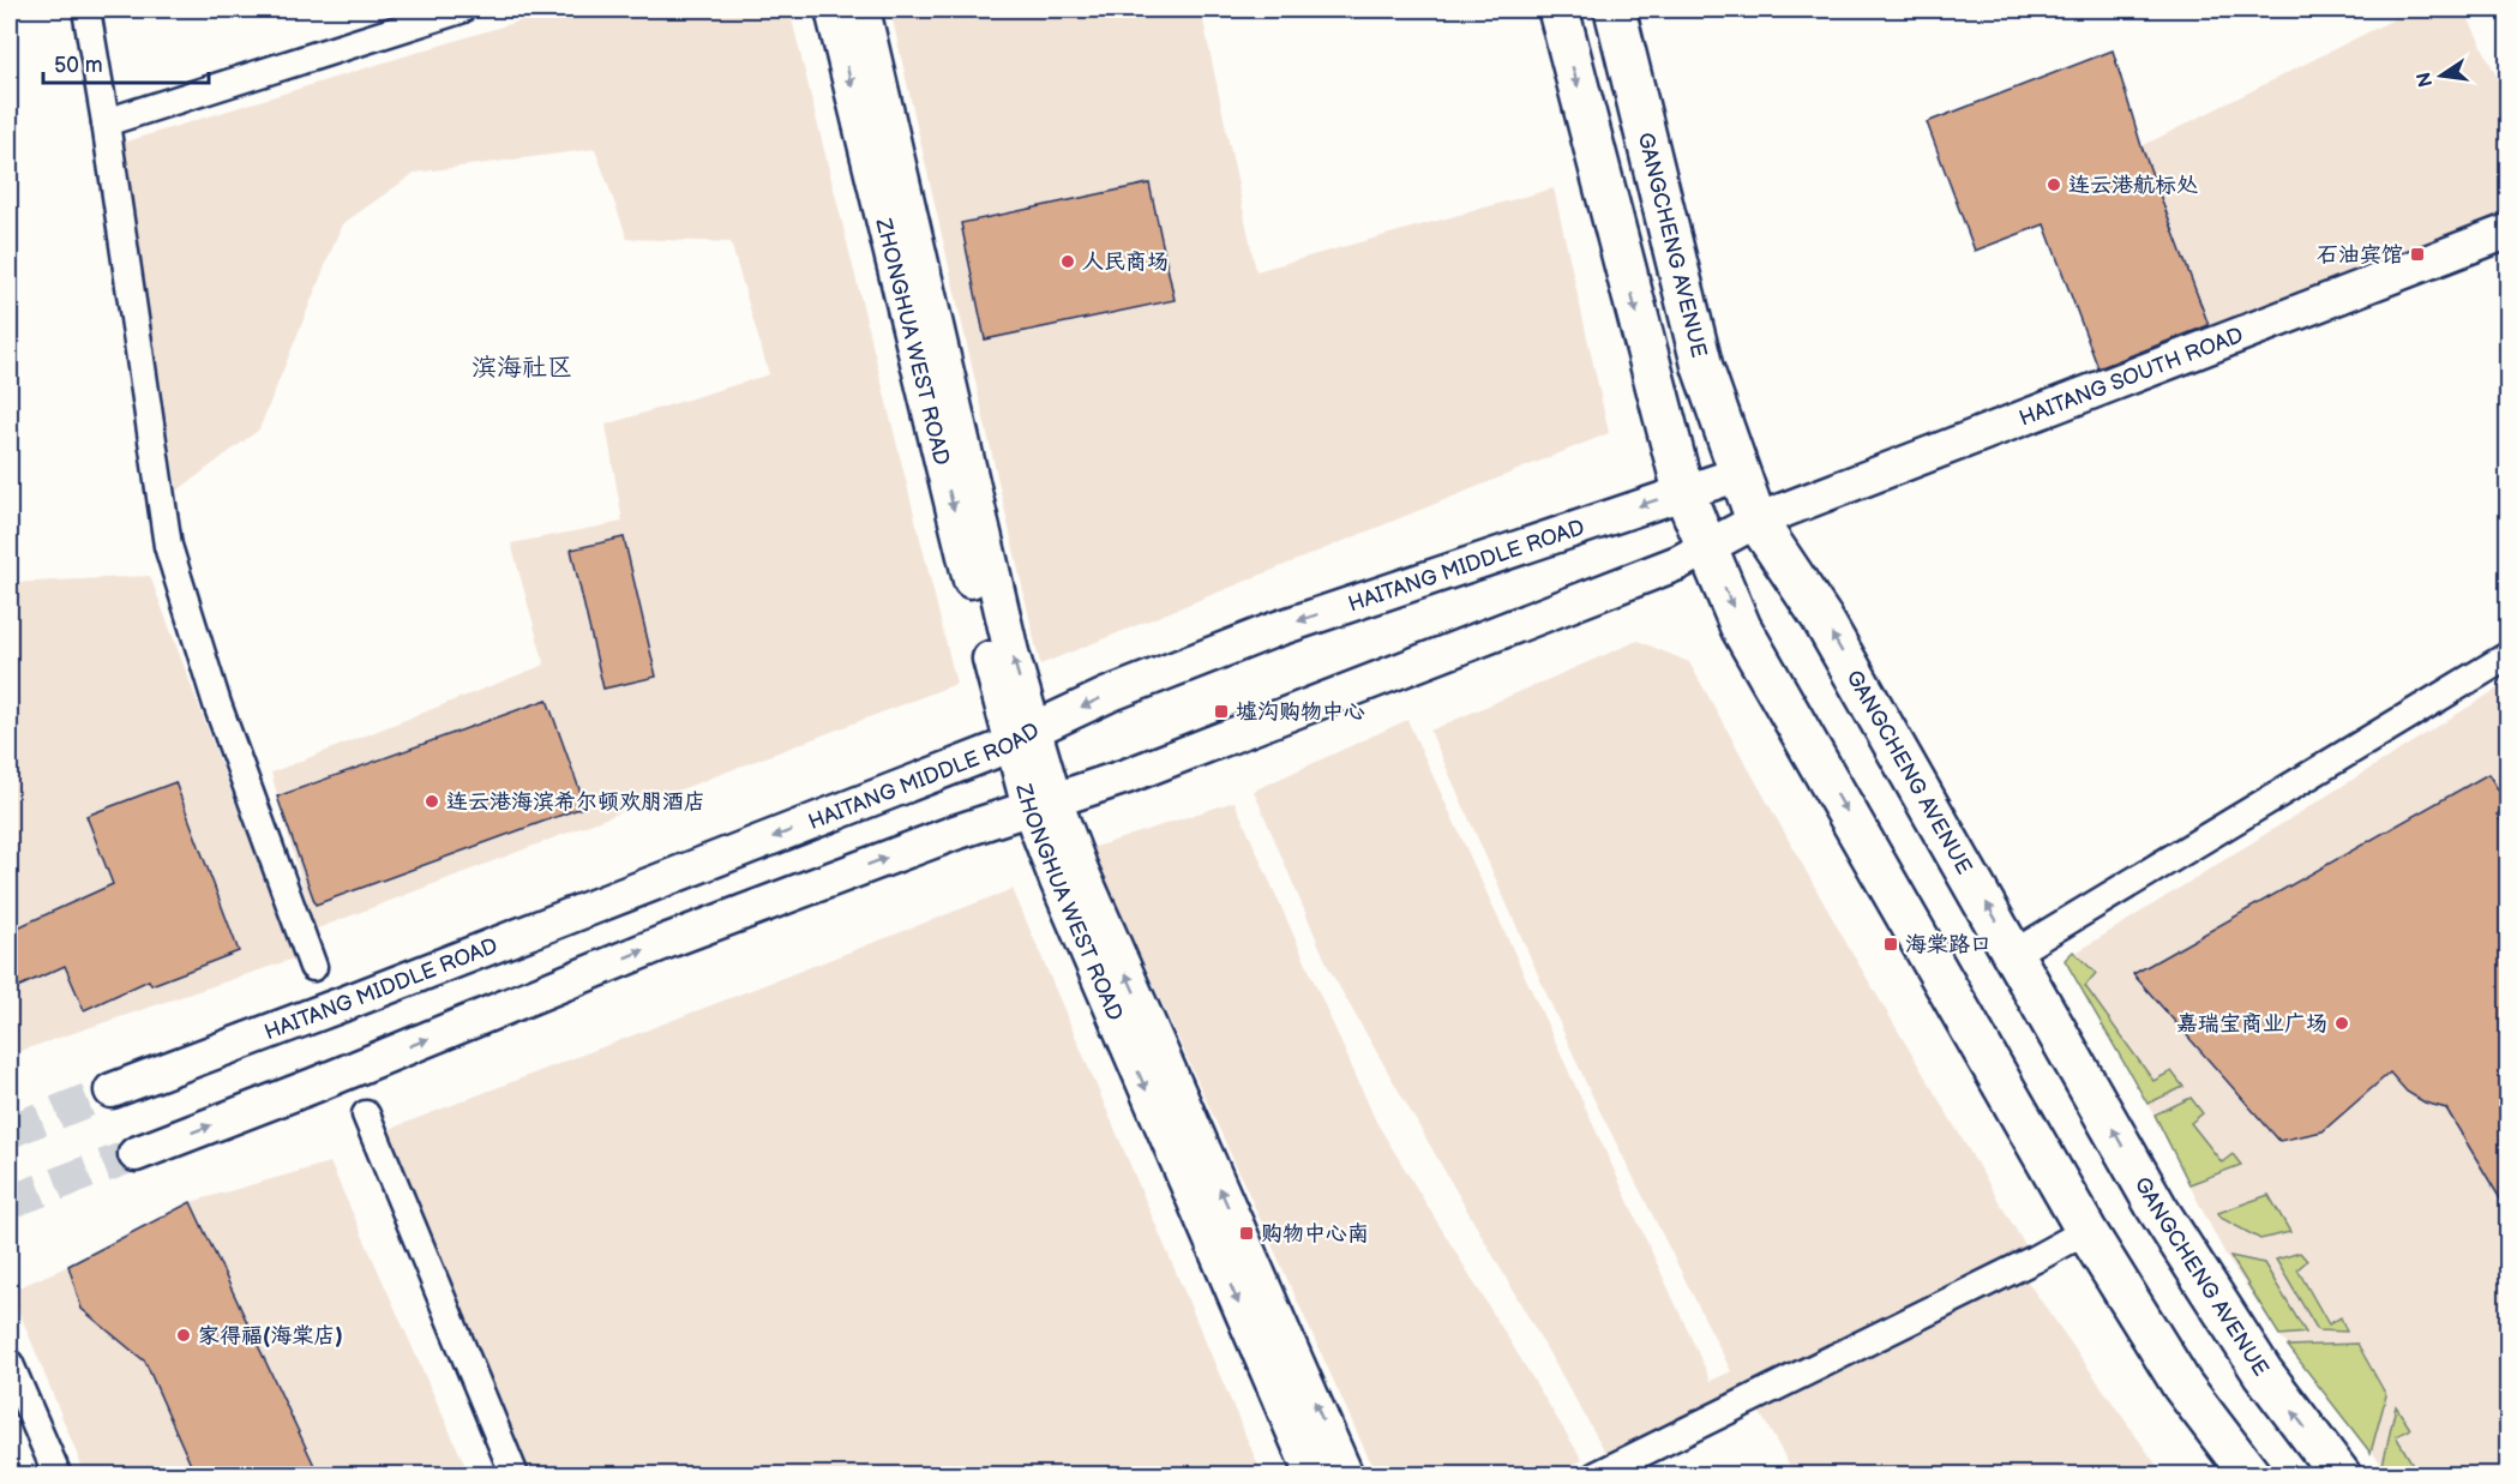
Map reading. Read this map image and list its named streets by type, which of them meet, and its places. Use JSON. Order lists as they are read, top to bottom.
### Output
{
  "streets": {
    "highway": ["GANGCHENG AVENUE"],
    "main road": ["ZHONGHUA WEST ROAD", "HAITANG SOUTH ROAD", "HAITANG MIDDLE ROAD"]
  },
  "crossings": [
    ["GANGCHENG AVENUE", "HAITANG SOUTH ROAD"],
    ["GANGCHENG AVENUE", "HAITANG MIDDLE ROAD"],
    ["ZHONGHUA WEST ROAD", "HAITANG MIDDLE ROAD"]
  ],
  "districts": ["滨海社区"],
  "places": {
    "other": [
      "连云港航标处",
      "人民商场",
      "连云港海滨希尔顿欢朋酒店",
      "嘉瑞宝商业广场",
      "家得福(海棠店)"
    ],
    "transit": [
      "石油宾馆",
      "墟沟购物中心",
      "海棠路口",
      "购物中心南"
    ]
  },
  "scale_bar": "50 m",
  "north": "left"
}
